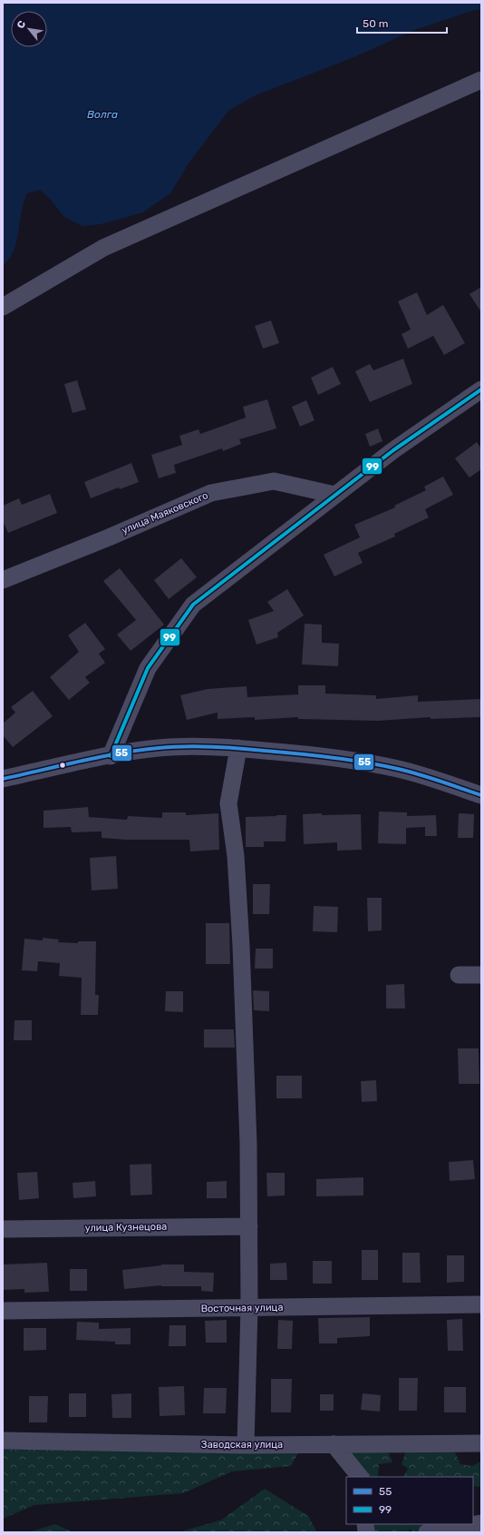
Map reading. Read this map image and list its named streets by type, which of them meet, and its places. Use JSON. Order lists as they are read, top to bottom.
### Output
{
  "streets": {
    "street": [
      "улица Маяковского",
      "улица Кузнецова",
      "Восточная улица",
      "Заводская улица"
    ]
  },
  "water": ["Волга"],
  "lines": ["transit line 99", "transit line 55"],
  "legend": ["55", "99"],
  "scale_bar": "50 m",
  "north": "top left"
}
